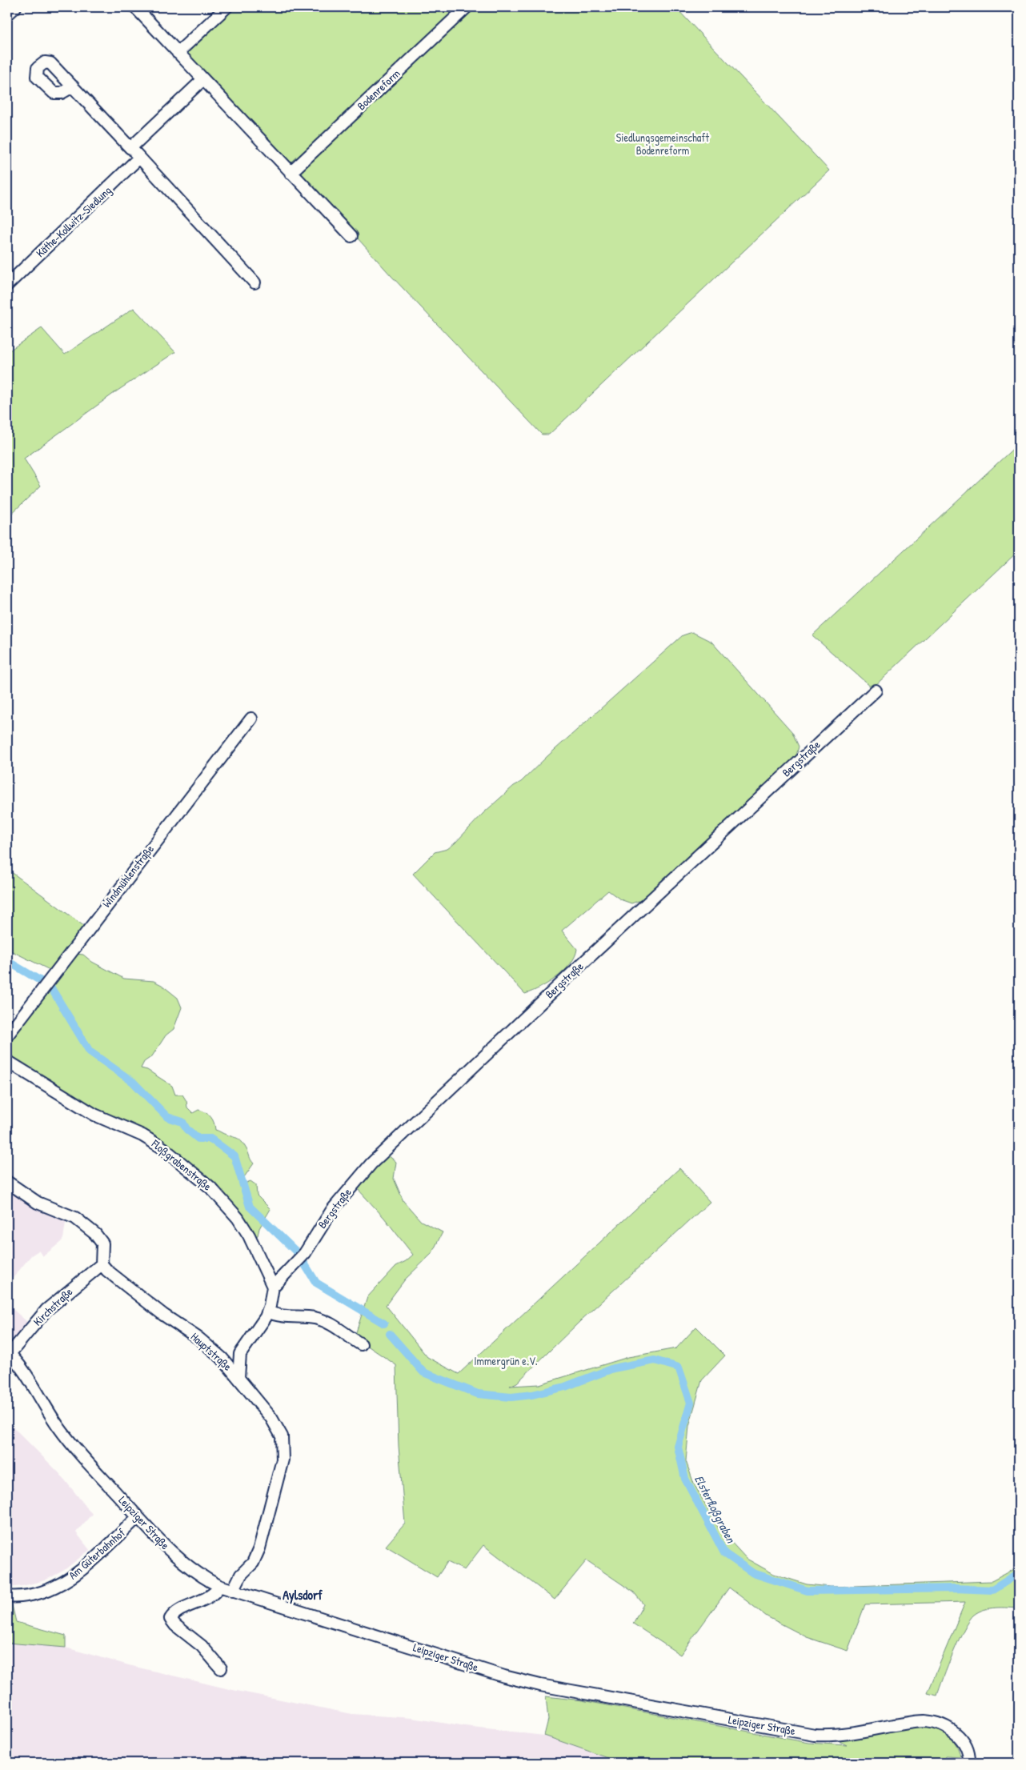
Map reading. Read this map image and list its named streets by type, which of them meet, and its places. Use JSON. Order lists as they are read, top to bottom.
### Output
{
  "streets": {
    "street": [
      "Bodenreform",
      "Käthe-Kollwitz-Siedlung",
      "Bergstraße",
      "Windmühlenstraße",
      "Floßgrabenstraße",
      "Kirchstraße",
      "Hauptstraße",
      "Leipziger Straße",
      "Am Güterbahnhof"
    ]
  },
  "crossings": [
    ["Bergstraße", "Floßgrabenstraße"],
    ["Kirchstraße", "Hauptstraße"],
    ["Kirchstraße", "Leipziger Straße"],
    ["Hauptstraße", "Leipziger Straße"],
    ["Leipziger Straße", "Am Güterbahnhof"]
  ],
  "districts": ["Aylsdorf"],
  "water": ["Elsterfloßgraben"],
  "parks": ["Siedlungsgemeinschaft Bodenreform", "Immergrün e.V."]
}
